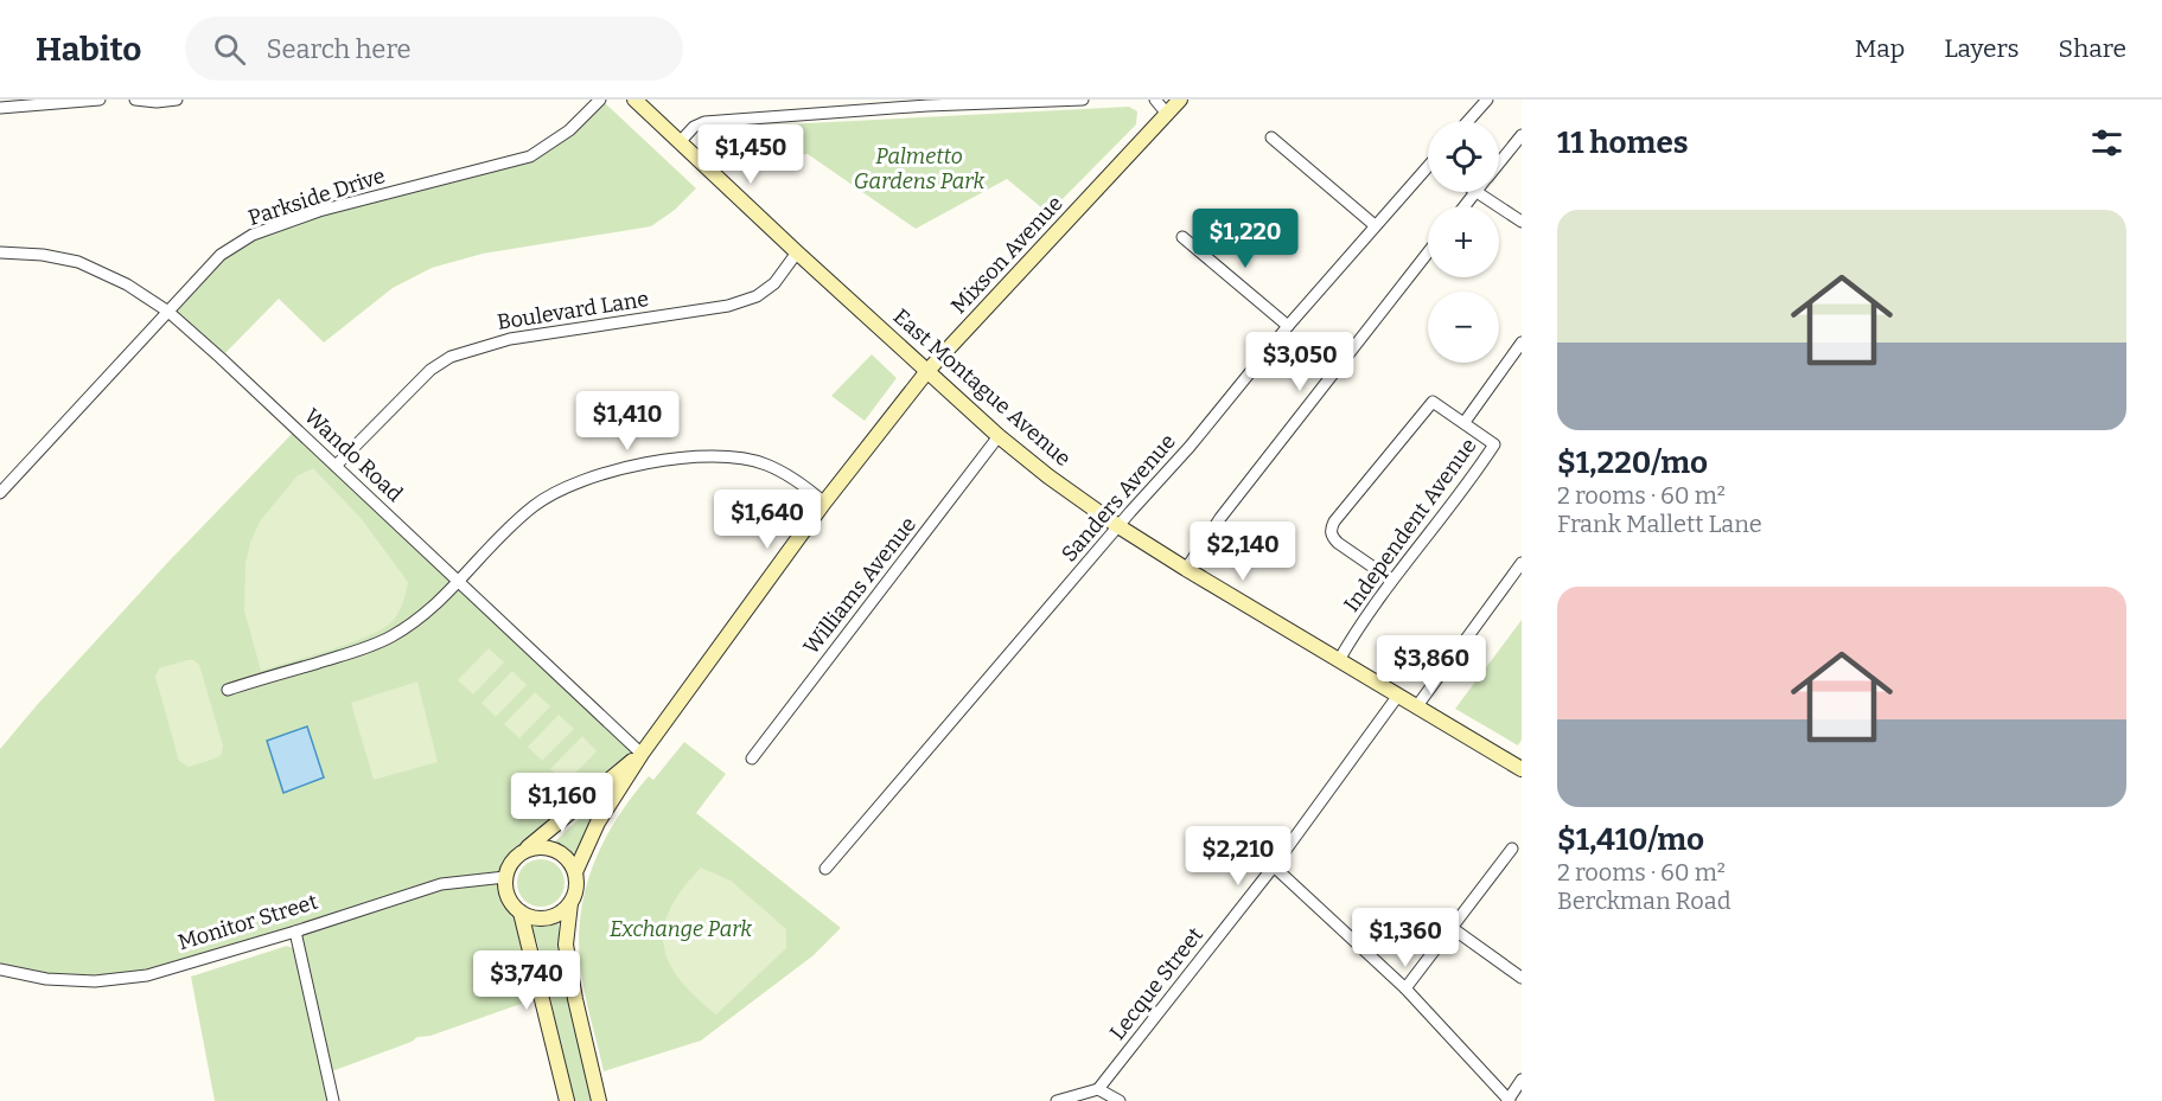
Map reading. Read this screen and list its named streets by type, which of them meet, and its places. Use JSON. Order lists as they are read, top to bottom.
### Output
{
  "streets": {
    "street": [
      "Parkside Drive",
      "Mixson Avenue",
      "Boulevard Lane",
      "East Montague Avenue",
      "Wando Road",
      "Sanders Avenue",
      "Independent Avenue",
      "Williams Avenue",
      "Monitor Street",
      "Lecque Street"
    ]
  },
  "crossings": [
    ["Parkside Drive", "Wando Road"],
    ["Mixson Avenue", "East Montague Avenue"],
    ["Mixson Avenue", "Wando Road"],
    ["Boulevard Lane", "East Montague Avenue"],
    ["Boulevard Lane", "Wando Road"],
    ["East Montague Avenue", "Sanders Avenue"],
    ["East Montague Avenue", "Independent Avenue"],
    ["East Montague Avenue", "Williams Avenue"],
    ["East Montague Avenue", "Lecque Street"]
  ],
  "parks": ["Palmetto Gardens Park", "Exchange Park"],
  "page": {
    "header": "Habito",
    "search": "Search here",
    "nav": ["Map", "Layers", "Share"],
    "heading": "11 homes",
    "map_buttons": ["+", "−"],
    "price": [
      "$1,450",
      "$1,220",
      "$3,050",
      "$1,410",
      "$1,640",
      "$2,140",
      "$3,860",
      "$1,160",
      "$2,210",
      "$1,360",
      "$3,740"
    ],
    "list": [
      {
        "name": "$1,220/mo",
        "note": "2 rooms · 60 m² · Frank Mallett Lane"
      },
      {
        "name": "$1,410/mo",
        "note": "2 rooms · 60 m² · Berckman Road"
      }
    ]
  }
}
